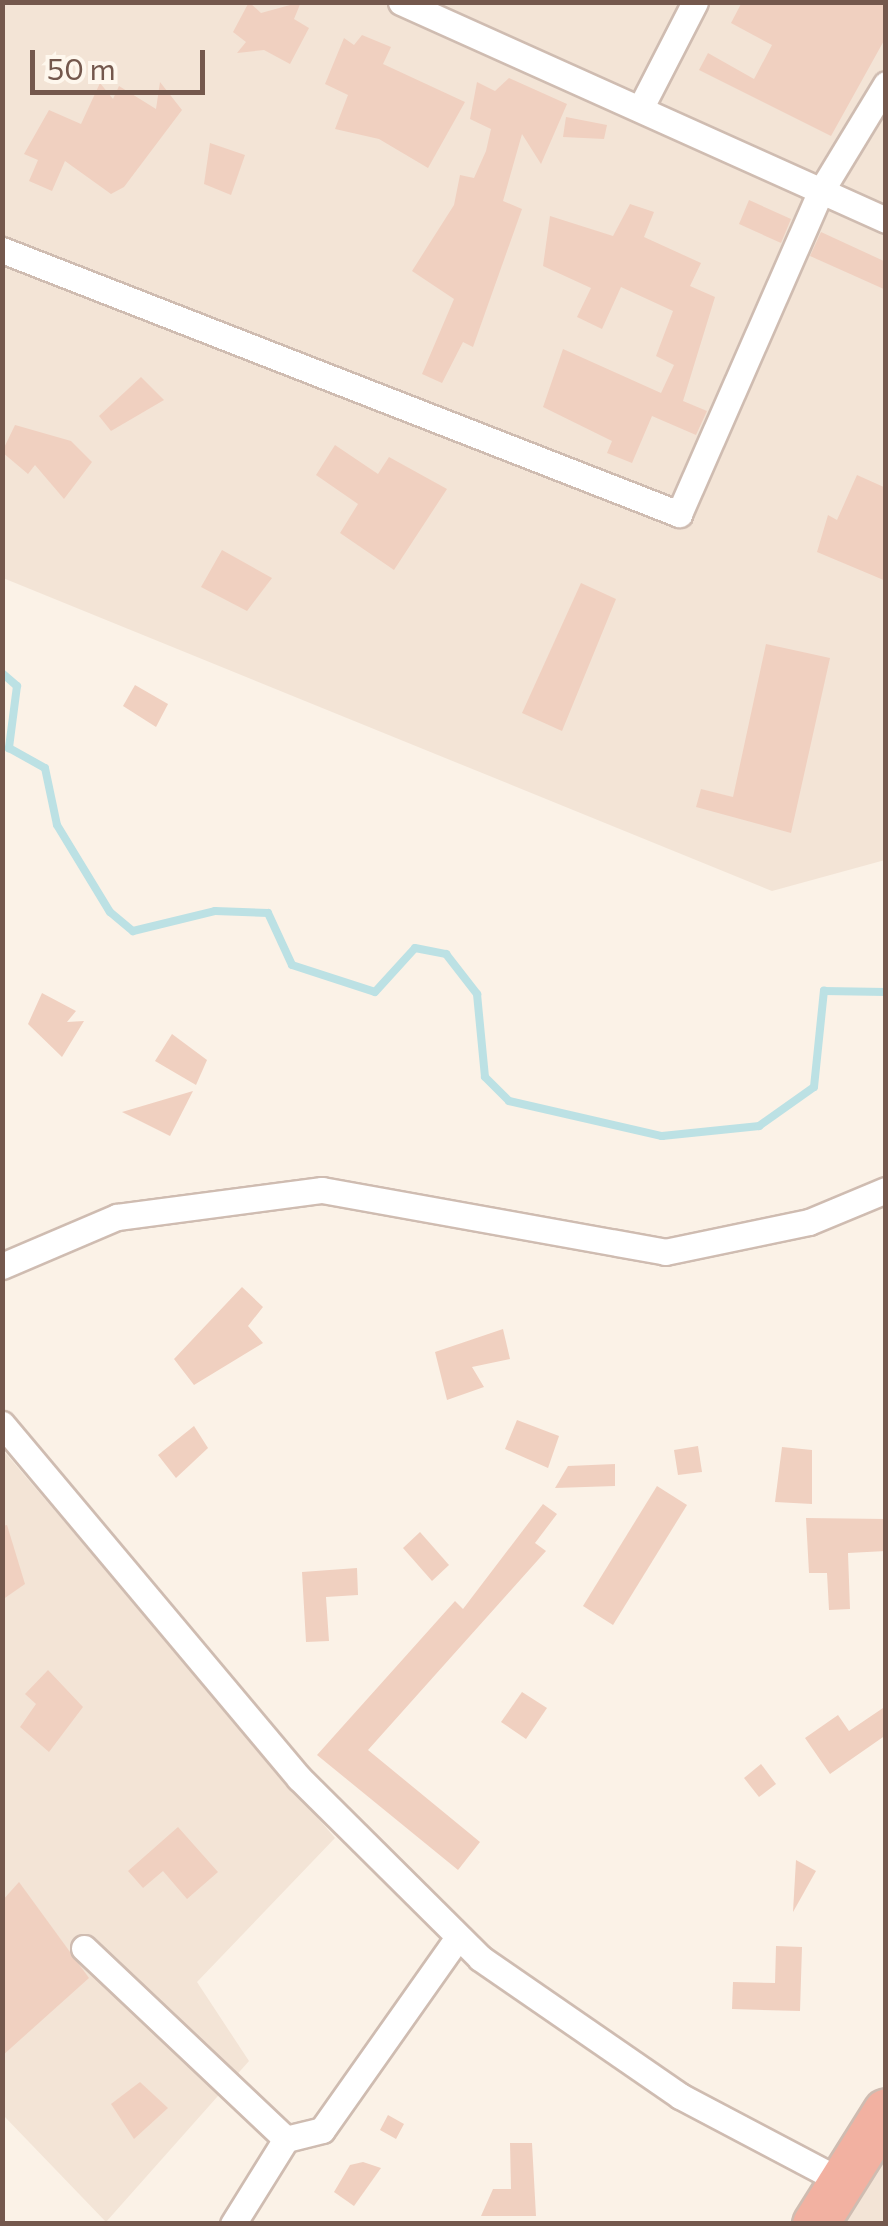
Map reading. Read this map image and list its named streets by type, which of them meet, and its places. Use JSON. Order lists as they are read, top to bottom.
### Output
{
  "scale_bar": "50 m"
}
